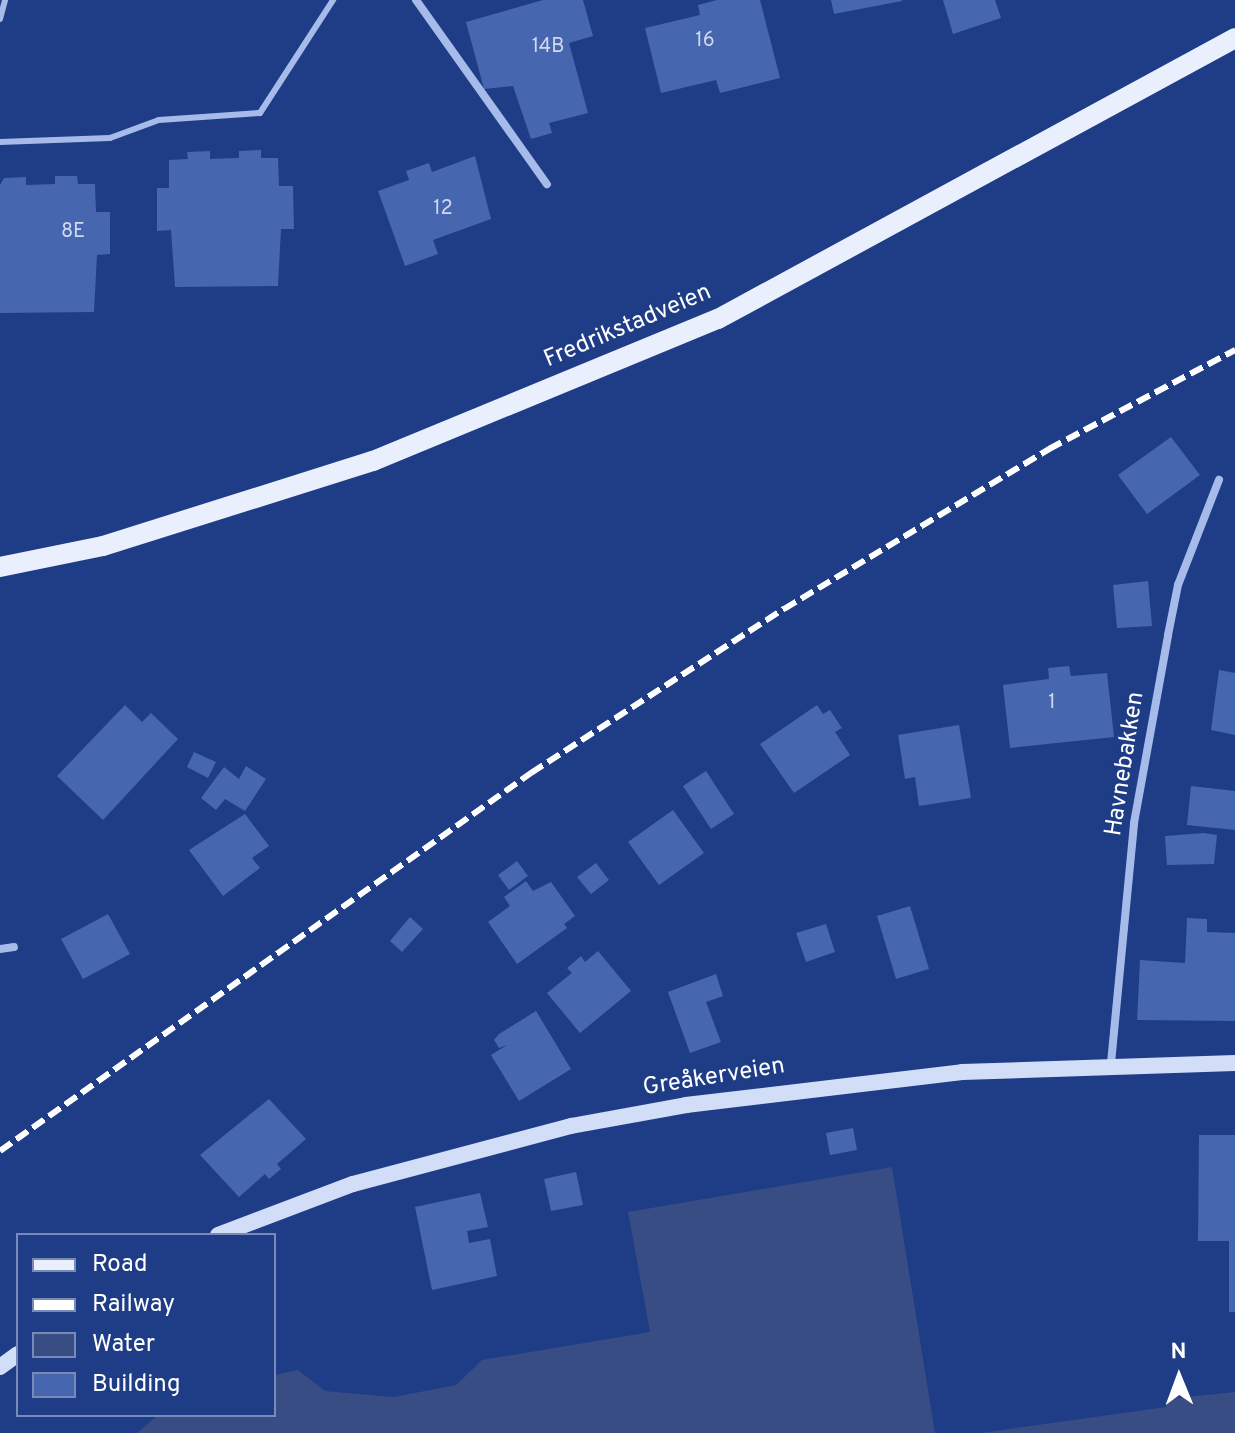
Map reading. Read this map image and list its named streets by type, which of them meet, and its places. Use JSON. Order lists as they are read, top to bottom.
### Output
{
  "streets": {
    "main road": ["Fredrikstadveien", "Greåkerveien"],
    "street": ["Havnebakken"]
  },
  "crossings": [
    ["Havnebakken", "Greåkerveien"]
  ],
  "house_numbers": [
    "16",
    "14B",
    "12",
    "8E",
    "1"
  ],
  "legend": [
    "Road",
    "Railway",
    "Water",
    "Building"
  ],
  "north": "top"
}
